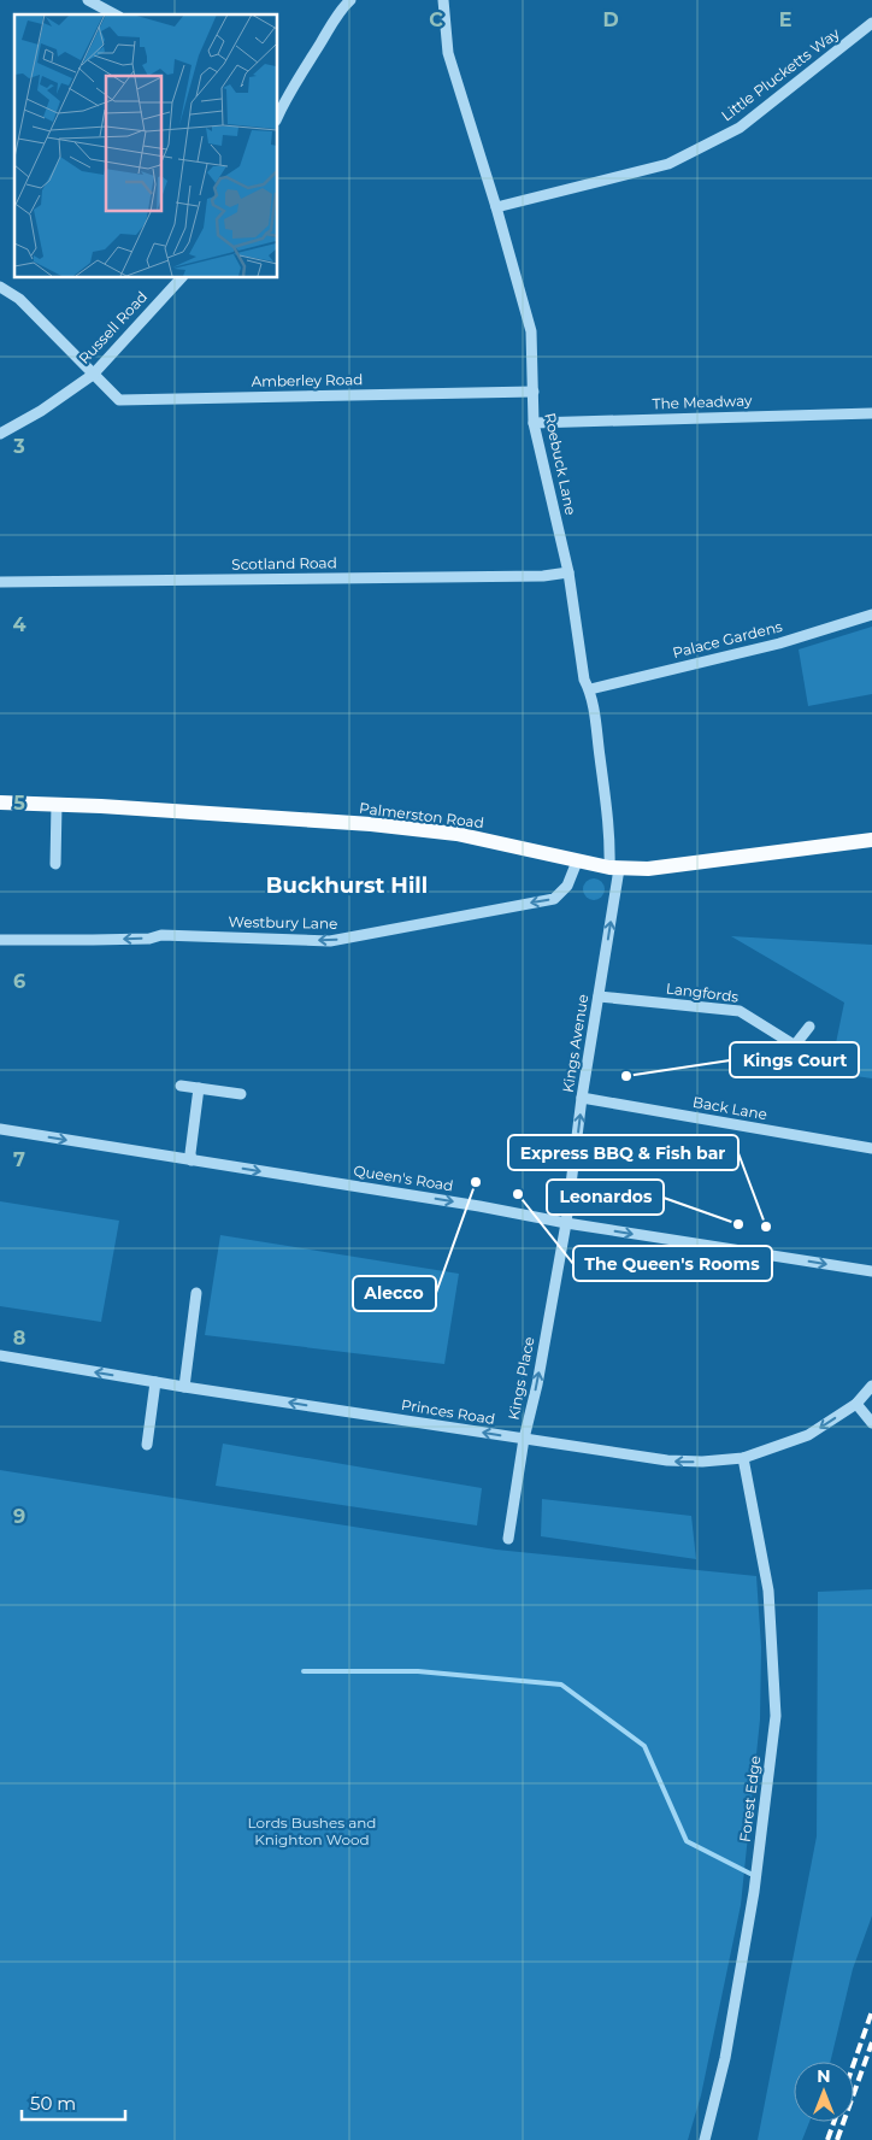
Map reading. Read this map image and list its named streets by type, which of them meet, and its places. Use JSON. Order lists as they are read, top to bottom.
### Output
{
  "streets": {
    "main road": ["Palmerston Road"],
    "street": [
      "Little Plucketts Way",
      "Russell Road",
      "Amberley Road",
      "The Meadway",
      "Roebuck Lane",
      "Scotland Road",
      "Palace Gardens",
      "Westbury Lane",
      "Langfords",
      "Kings Avenue",
      "Back Lane",
      "Queen's Road",
      "Kings Place",
      "Princes Road",
      "Forest Edge"
    ]
  },
  "crossings": [
    ["Little Plucketts Way", "Roebuck Lane"],
    ["Russell Road", "Amberley Road"],
    ["Amberley Road", "Roebuck Lane"],
    ["The Meadway", "Roebuck Lane"],
    ["Roebuck Lane", "Scotland Road"],
    ["Roebuck Lane", "Palace Gardens"],
    ["Roebuck Lane", "Palmerston Road"],
    ["Roebuck Lane", "Kings Avenue"],
    ["Palmerston Road", "Westbury Lane"],
    ["Palmerston Road", "Kings Avenue"],
    ["Langfords", "Kings Avenue"],
    ["Kings Avenue", "Back Lane"],
    ["Kings Avenue", "Queen's Road"],
    ["Kings Avenue", "Kings Place"],
    ["Queen's Road", "Kings Place"],
    ["Kings Place", "Princes Road"],
    ["Princes Road", "Forest Edge"]
  ],
  "one_way": [
    "Westbury Lane",
    "Kings Avenue",
    "Queen's Road",
    "Kings Place",
    "Princes Road"
  ],
  "districts": ["Buckhurst Hill"],
  "parks": ["Lords Bushes and Knighton Wood"],
  "places": [
    "Kings Court",
    "Alecco",
    "The Queen's Rooms",
    "Leonardos",
    "Express BBQ & Fish bar"
  ],
  "scale_bar": "50 m",
  "north": "top",
  "grid": {
    "columns": ["C", "D", "E"],
    "rows": [
      "3",
      "4",
      "5",
      "6",
      "7",
      "8",
      "9"
    ]
  }
}
